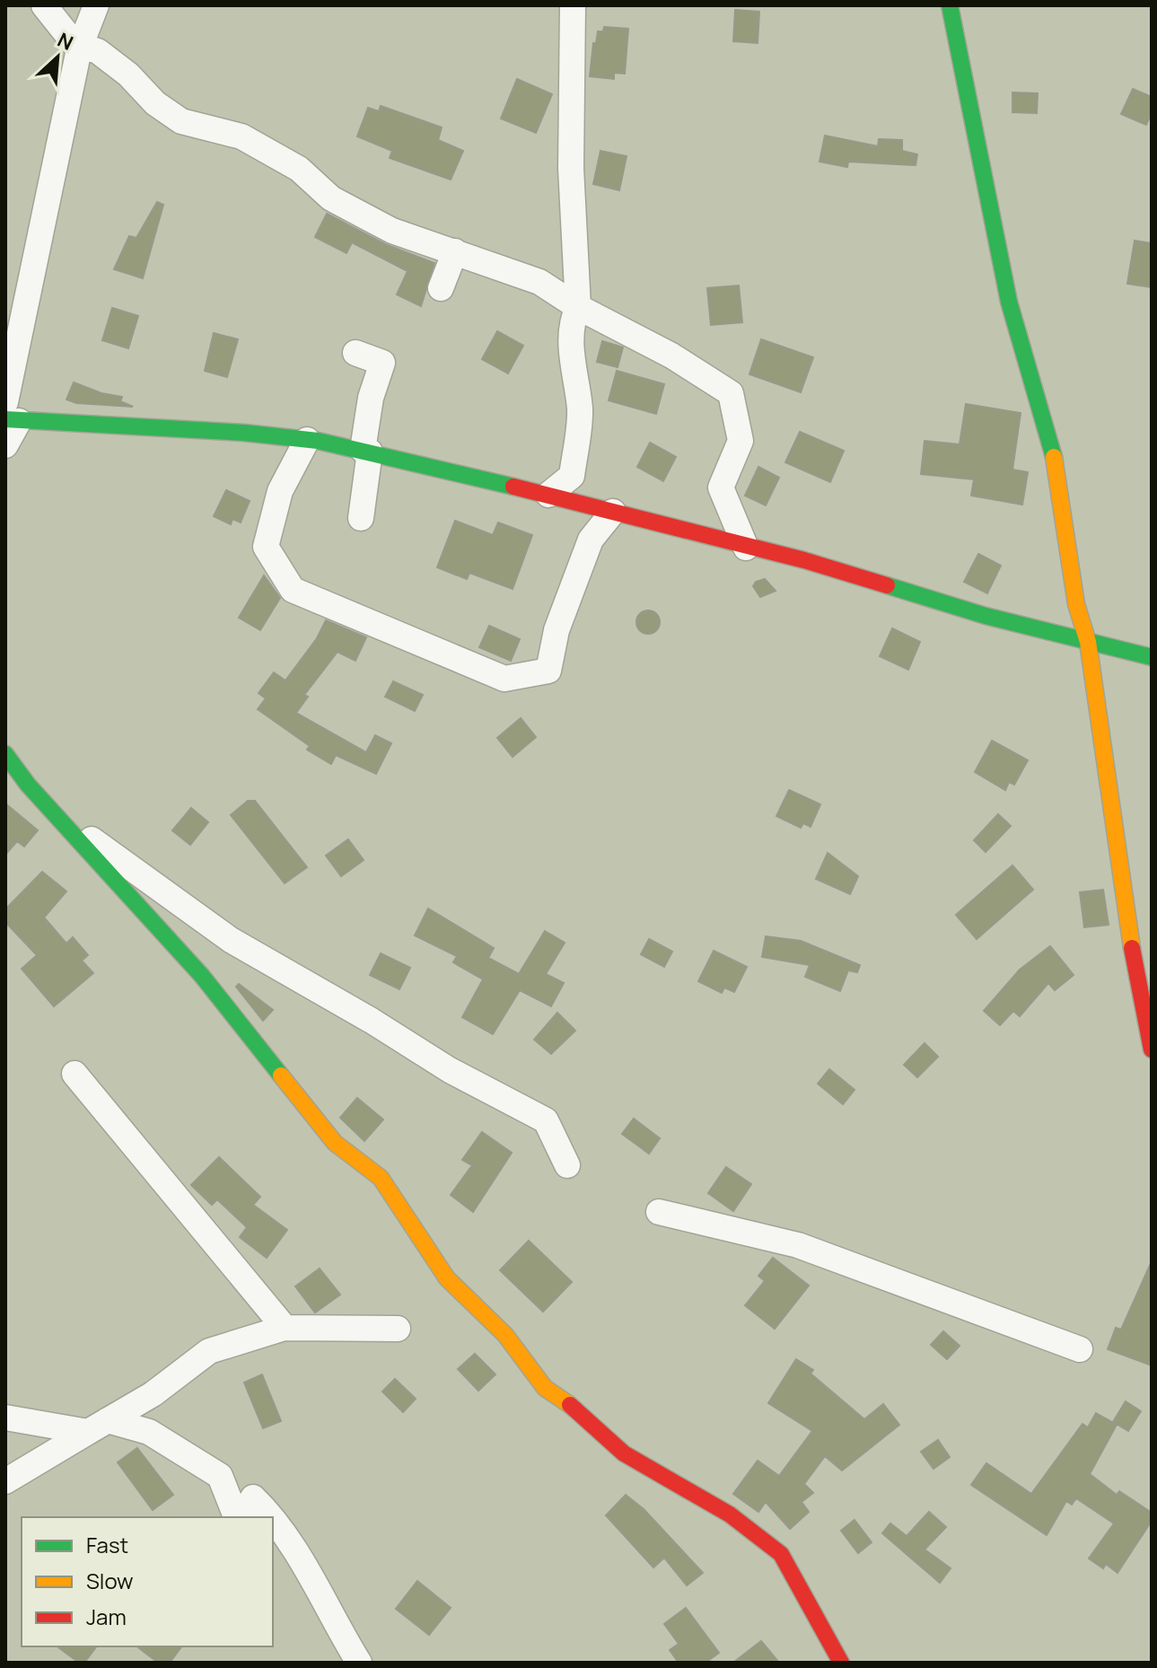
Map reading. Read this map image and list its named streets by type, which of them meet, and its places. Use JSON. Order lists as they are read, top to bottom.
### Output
{
  "legend": ["Fast", "Slow", "Jam"],
  "north": "top right"
}
